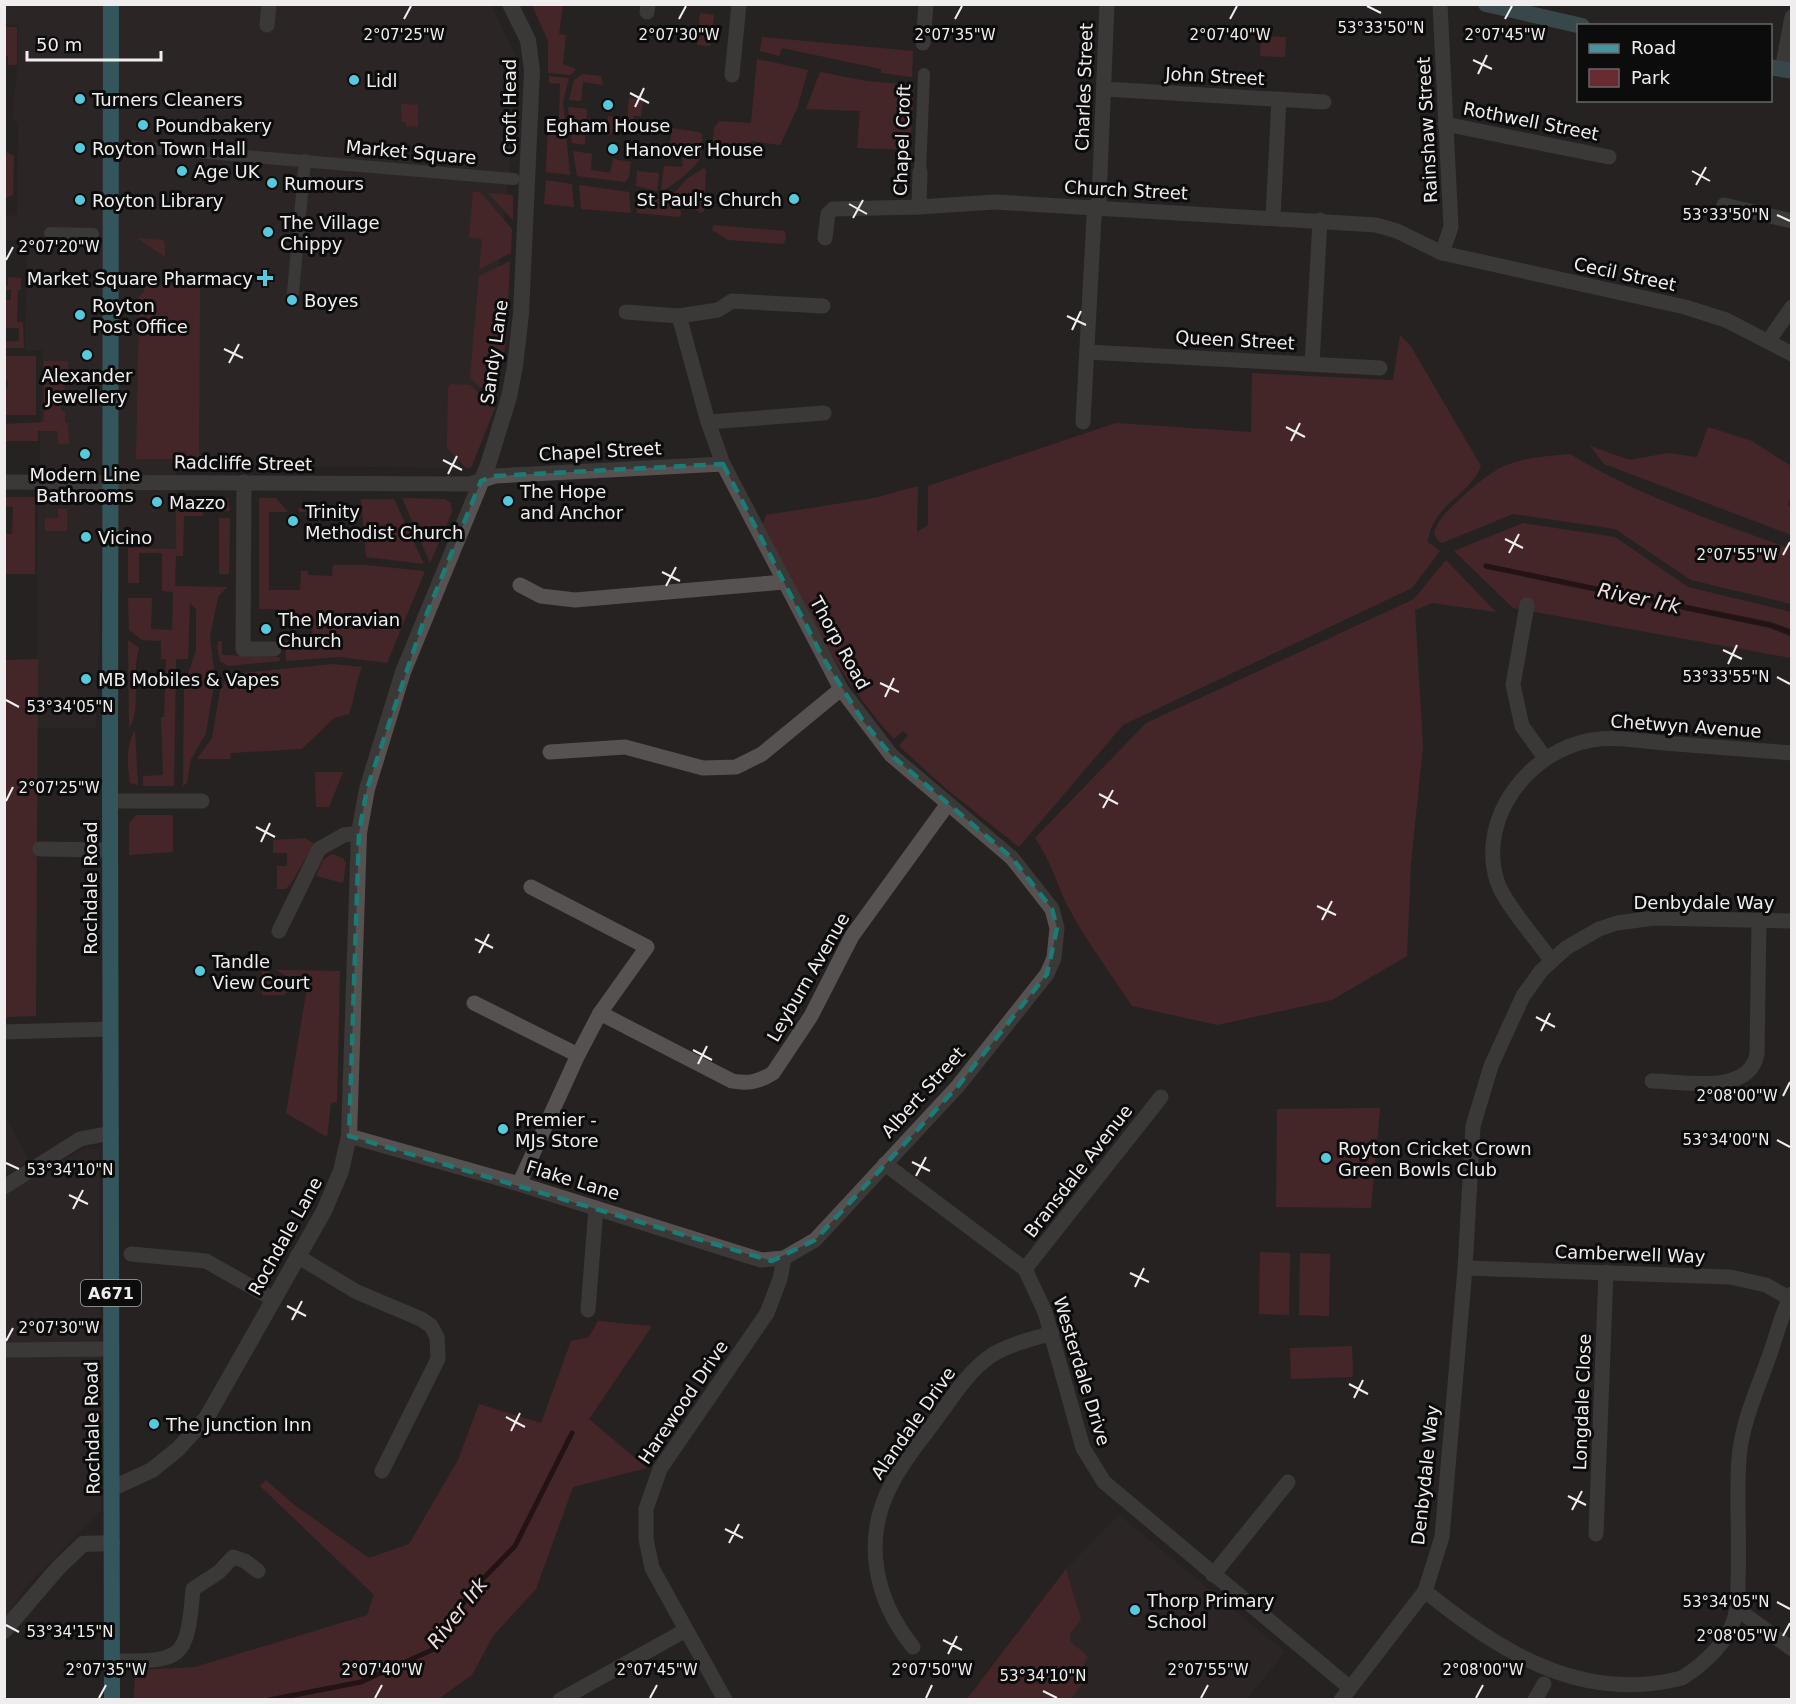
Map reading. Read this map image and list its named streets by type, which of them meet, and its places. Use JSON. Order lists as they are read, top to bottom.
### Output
{
  "streets": {
    "main road": ["Rochdale Road", "A671"],
    "street": [
      "John Street",
      "Charles Street",
      "Croft Head",
      "Rothwell Street",
      "Rainshaw Street",
      "Chapel Croft",
      "Market Square",
      "Church Street",
      "Cecil Street",
      "Queen Street",
      "Sandy Lane",
      "Chapel Street",
      "Radcliffe Street",
      "Thorp Road",
      "Chetwyn Avenue",
      "Denbydale Way",
      "Leyburn Avenue",
      "Albert Street",
      "Bransdale Avenue",
      "Flake Lane",
      "Rochdale Lane",
      "Camberwell Way",
      "Westerdale Drive",
      "Harewood Drive",
      "Longdale Close",
      "Alandale Drive"
    ]
  },
  "crossings": [
    ["John Street", "Charles Street"],
    ["Charles Street", "Church Street"],
    ["Charles Street", "Queen Street"],
    ["Croft Head", "Market Square"],
    ["Croft Head", "Sandy Lane"],
    ["Rothwell Street", "Rainshaw Street"],
    ["Rainshaw Street", "Church Street"],
    ["Rainshaw Street", "Cecil Street"],
    ["Chapel Croft", "Church Street"],
    ["Market Square", "Sandy Lane"],
    ["Church Street", "Cecil Street"],
    ["Sandy Lane", "Chapel Street"],
    ["Sandy Lane", "Radcliffe Street"],
    ["Sandy Lane", "Rochdale Lane"],
    ["Chapel Street", "Radcliffe Street"],
    ["Chapel Street", "Thorp Road"],
    ["Radcliffe Street", "Rochdale Road"],
    ["Thorp Road", "Leyburn Avenue"],
    ["Thorp Road", "Albert Street"],
    ["Chetwyn Avenue", "Denbydale Way"],
    ["Rochdale Road", "Rochdale Lane"],
    ["Denbydale Way", "Camberwell Way"],
    ["Albert Street", "Flake Lane"],
    ["Albert Street", "Harewood Drive"],
    ["Bransdale Avenue", "Westerdale Drive"],
    ["Flake Lane", "Rochdale Lane"],
    ["Flake Lane", "Harewood Drive"],
    ["Camberwell Way", "Longdale Close"],
    ["Westerdale Drive", "Alandale Drive"]
  ],
  "water": ["River Irk"],
  "places": {
    "other": [
      "Lidl",
      "Turners Cleaners",
      "Egham House",
      "Poundbakery",
      "Royton Town Hall",
      "Hanover House",
      "Age UK",
      "Rumours",
      "St Paul's Church",
      "Royton Library",
      "The Village Chippy",
      "Boyes",
      "Royton Post Office",
      "Alexander Jewellery",
      "Modern Line Bathrooms",
      "The Hope and Anchor",
      "Mazzo",
      "Trinity Methodist Church",
      "Vicino",
      "The Moravian Church",
      "MB Mobiles & Vapes",
      "Tandle View Court",
      "Premier - MJs Store",
      "Royton Cricket Crown Green Bowls Club",
      "The Junction Inn",
      "Thorp Primary School"
    ],
    "health": ["Market Square Pharmacy"]
  },
  "legend": ["Road", "Park"],
  "scale_bar": "50 m",
  "coordinates": [
    "53°33'50\"N",
    "2°07'25\"W",
    "2°07'30\"W",
    "2°07'35\"W",
    "2°07'40\"W",
    "2°07'45\"W",
    "2°07'20\"W",
    "2°07'55\"W",
    "53°33'55\"N",
    "53°34'05\"N",
    "2°08'00\"W",
    "53°34'00\"N",
    "53°34'10\"N",
    "53°34'15\"N",
    "2°08'05\"W",
    "2°07'50\"W"
  ]
}
